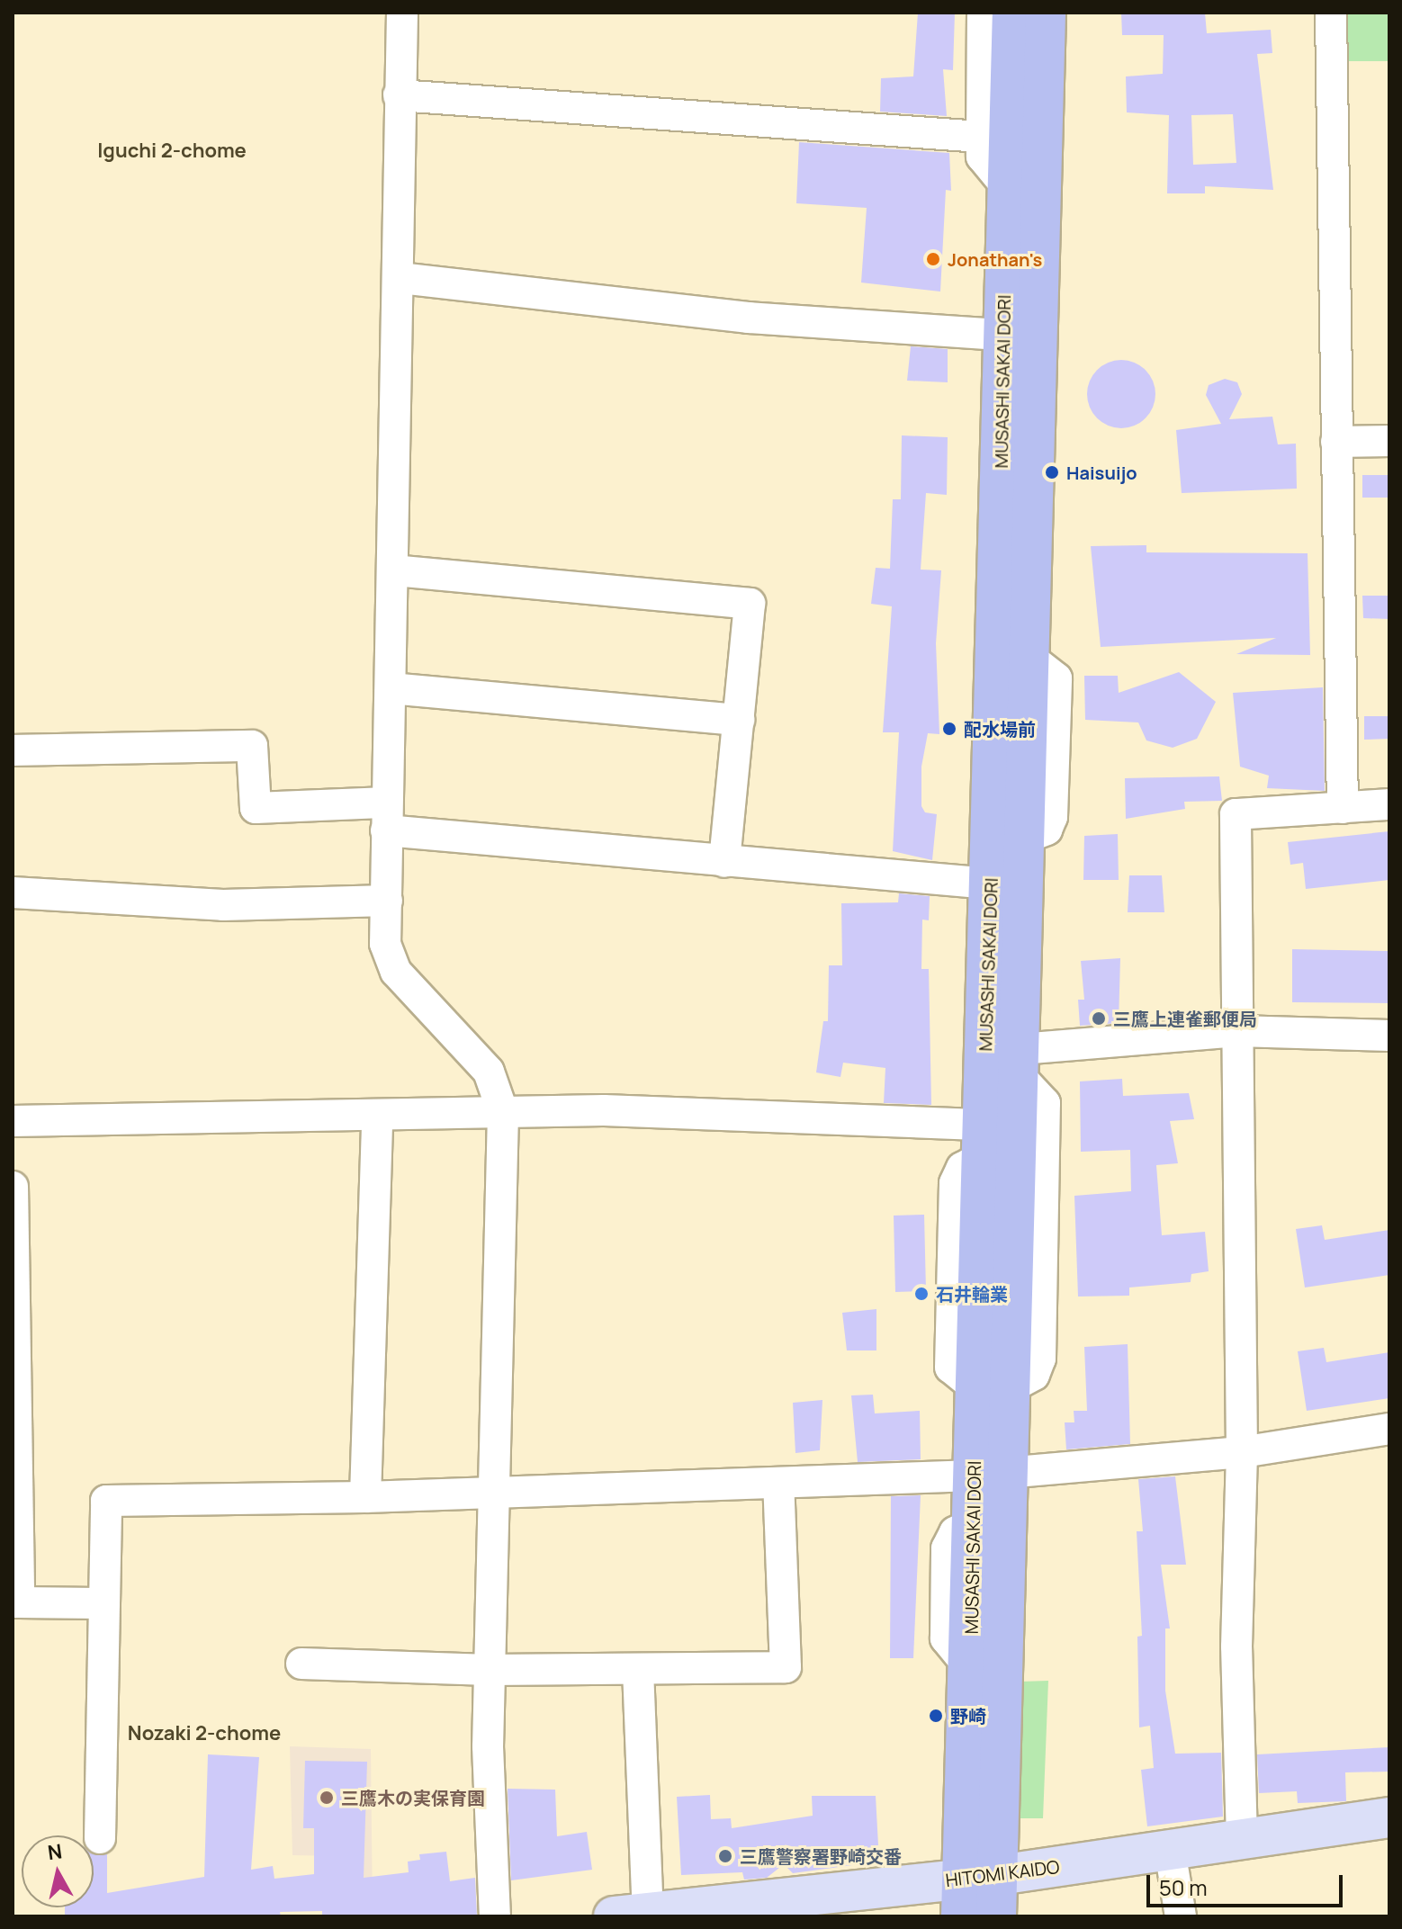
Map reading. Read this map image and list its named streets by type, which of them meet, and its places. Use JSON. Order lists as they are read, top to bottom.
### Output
{
  "streets": {
    "main road": ["MUSASHI SAKAI DORI", "HITOMI KAIDO"]
  },
  "crossings": [
    ["MUSASHI SAKAI DORI", "HITOMI KAIDO"]
  ],
  "districts": ["Iguchi 2-chome", "Nozaki 2-chome"],
  "places": [
    "Jonathan's",
    "Haisuijo",
    "配水場前",
    "三鷹上連雀郵便局",
    "石井輪業",
    "野崎",
    "三鷹木の実保育園",
    "三鷹警察署野崎交番"
  ],
  "scale_bar": "50 m",
  "north": "top"
}
